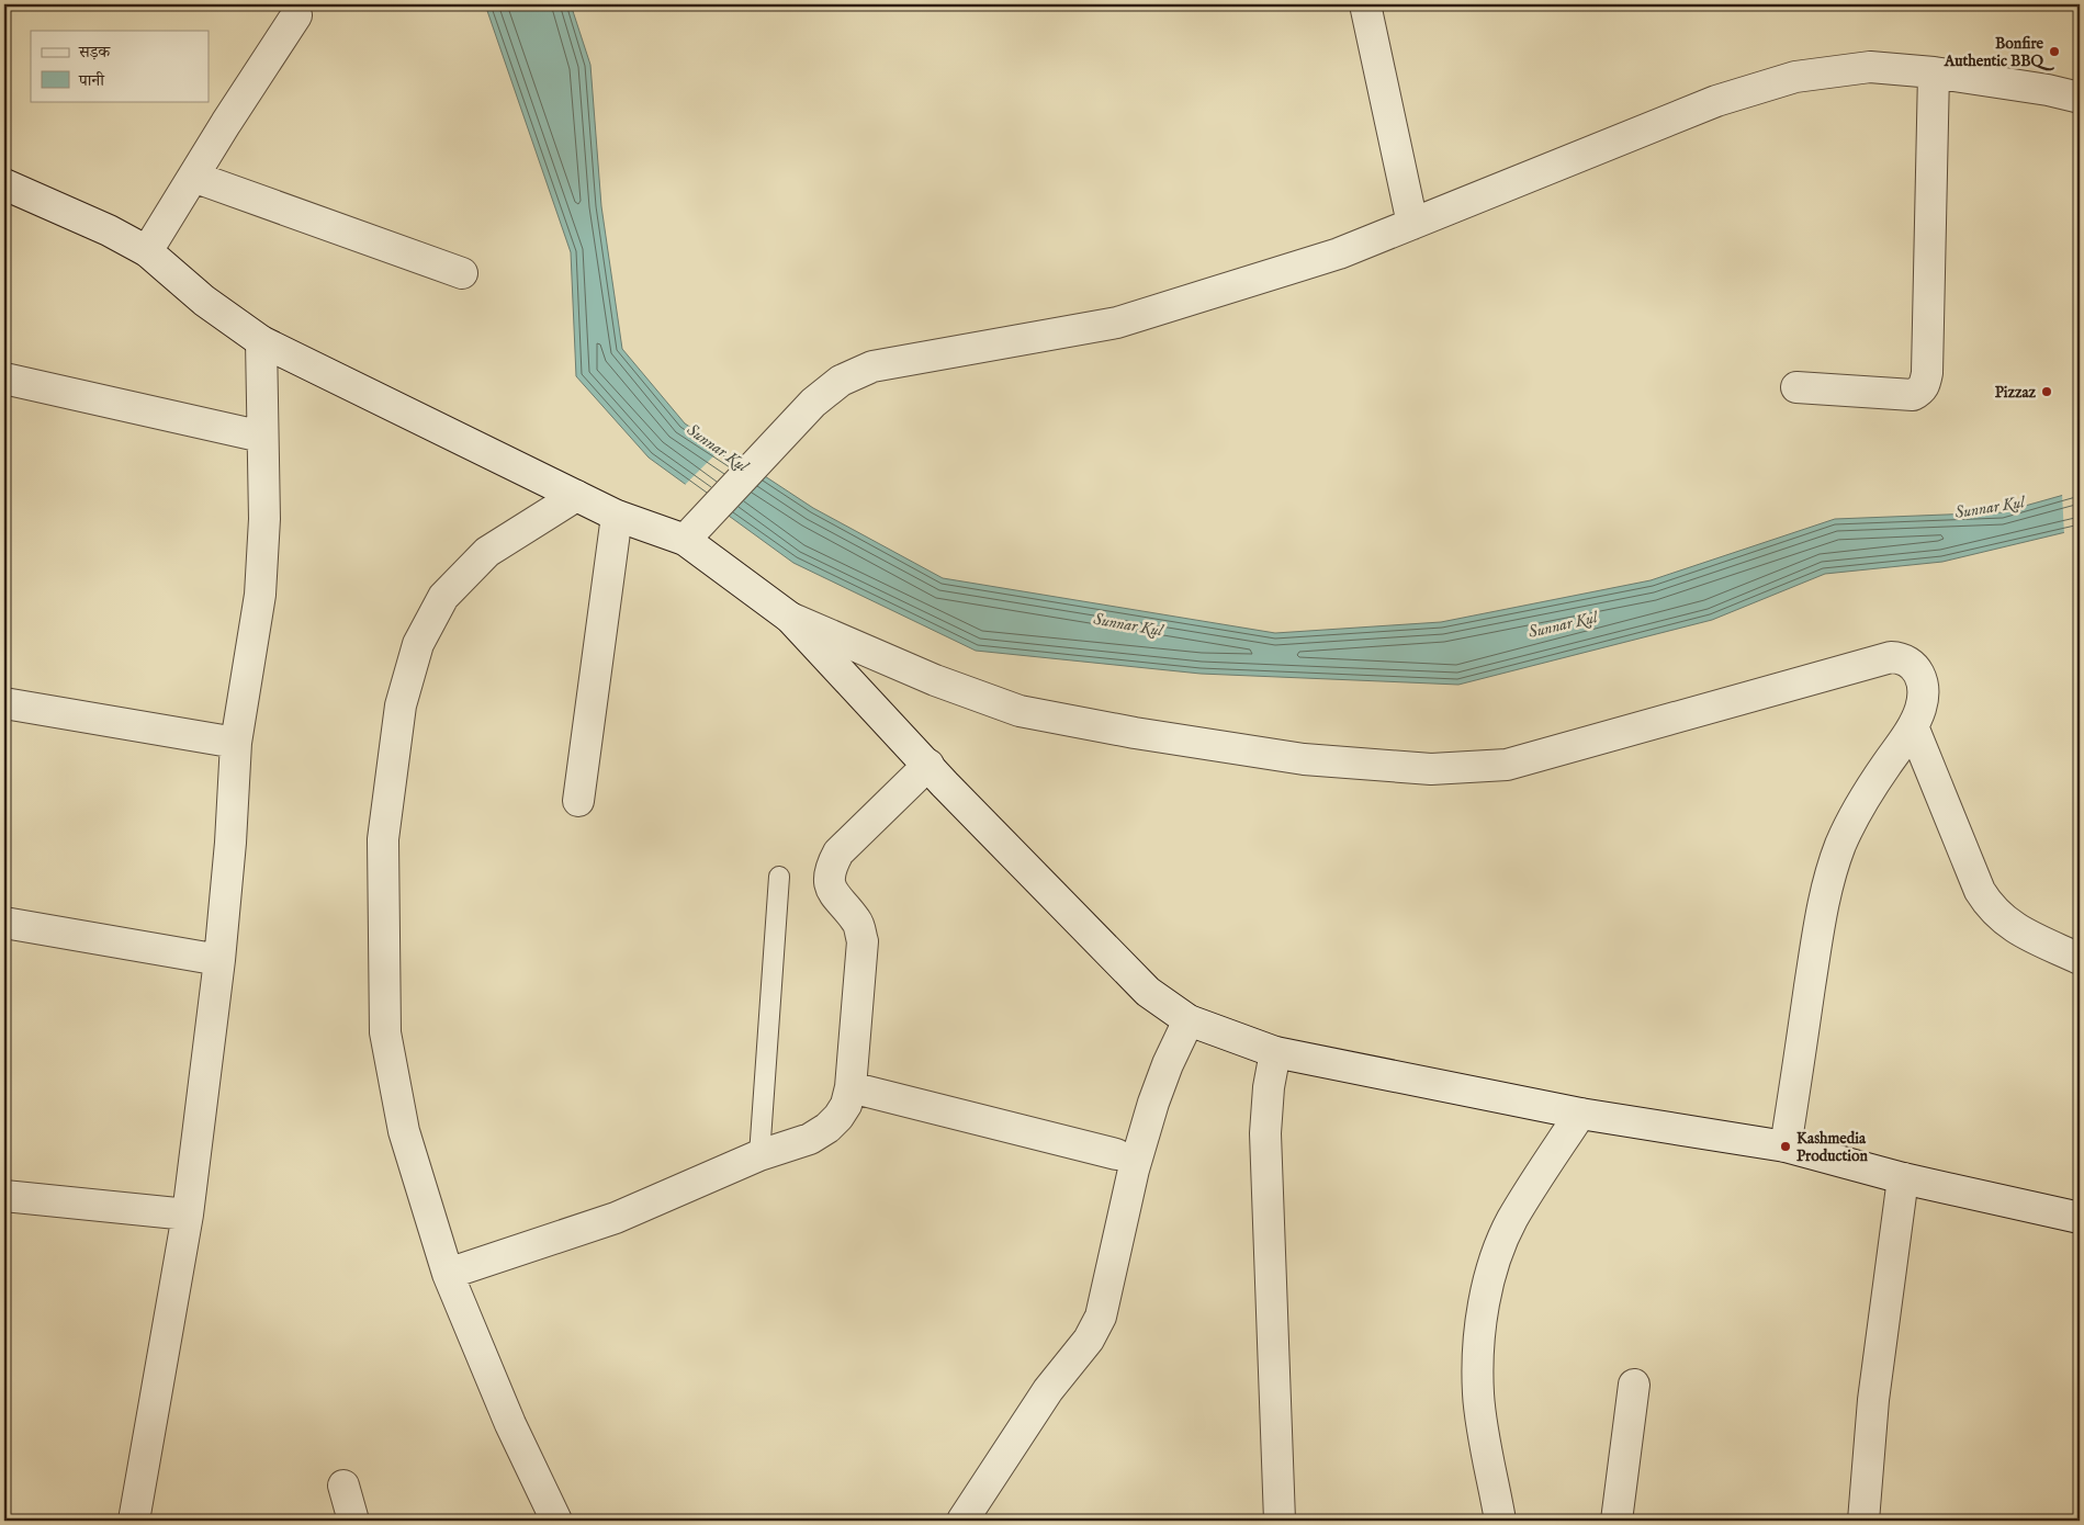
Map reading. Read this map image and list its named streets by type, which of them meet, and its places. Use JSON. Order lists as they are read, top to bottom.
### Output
{
  "water": ["Sunnar Kul"],
  "places": ["Bonfire Authentic BBQ", "Pizzaz", "Kashmedia Production"],
  "legend": ["सड़क", "पानी"]
}
